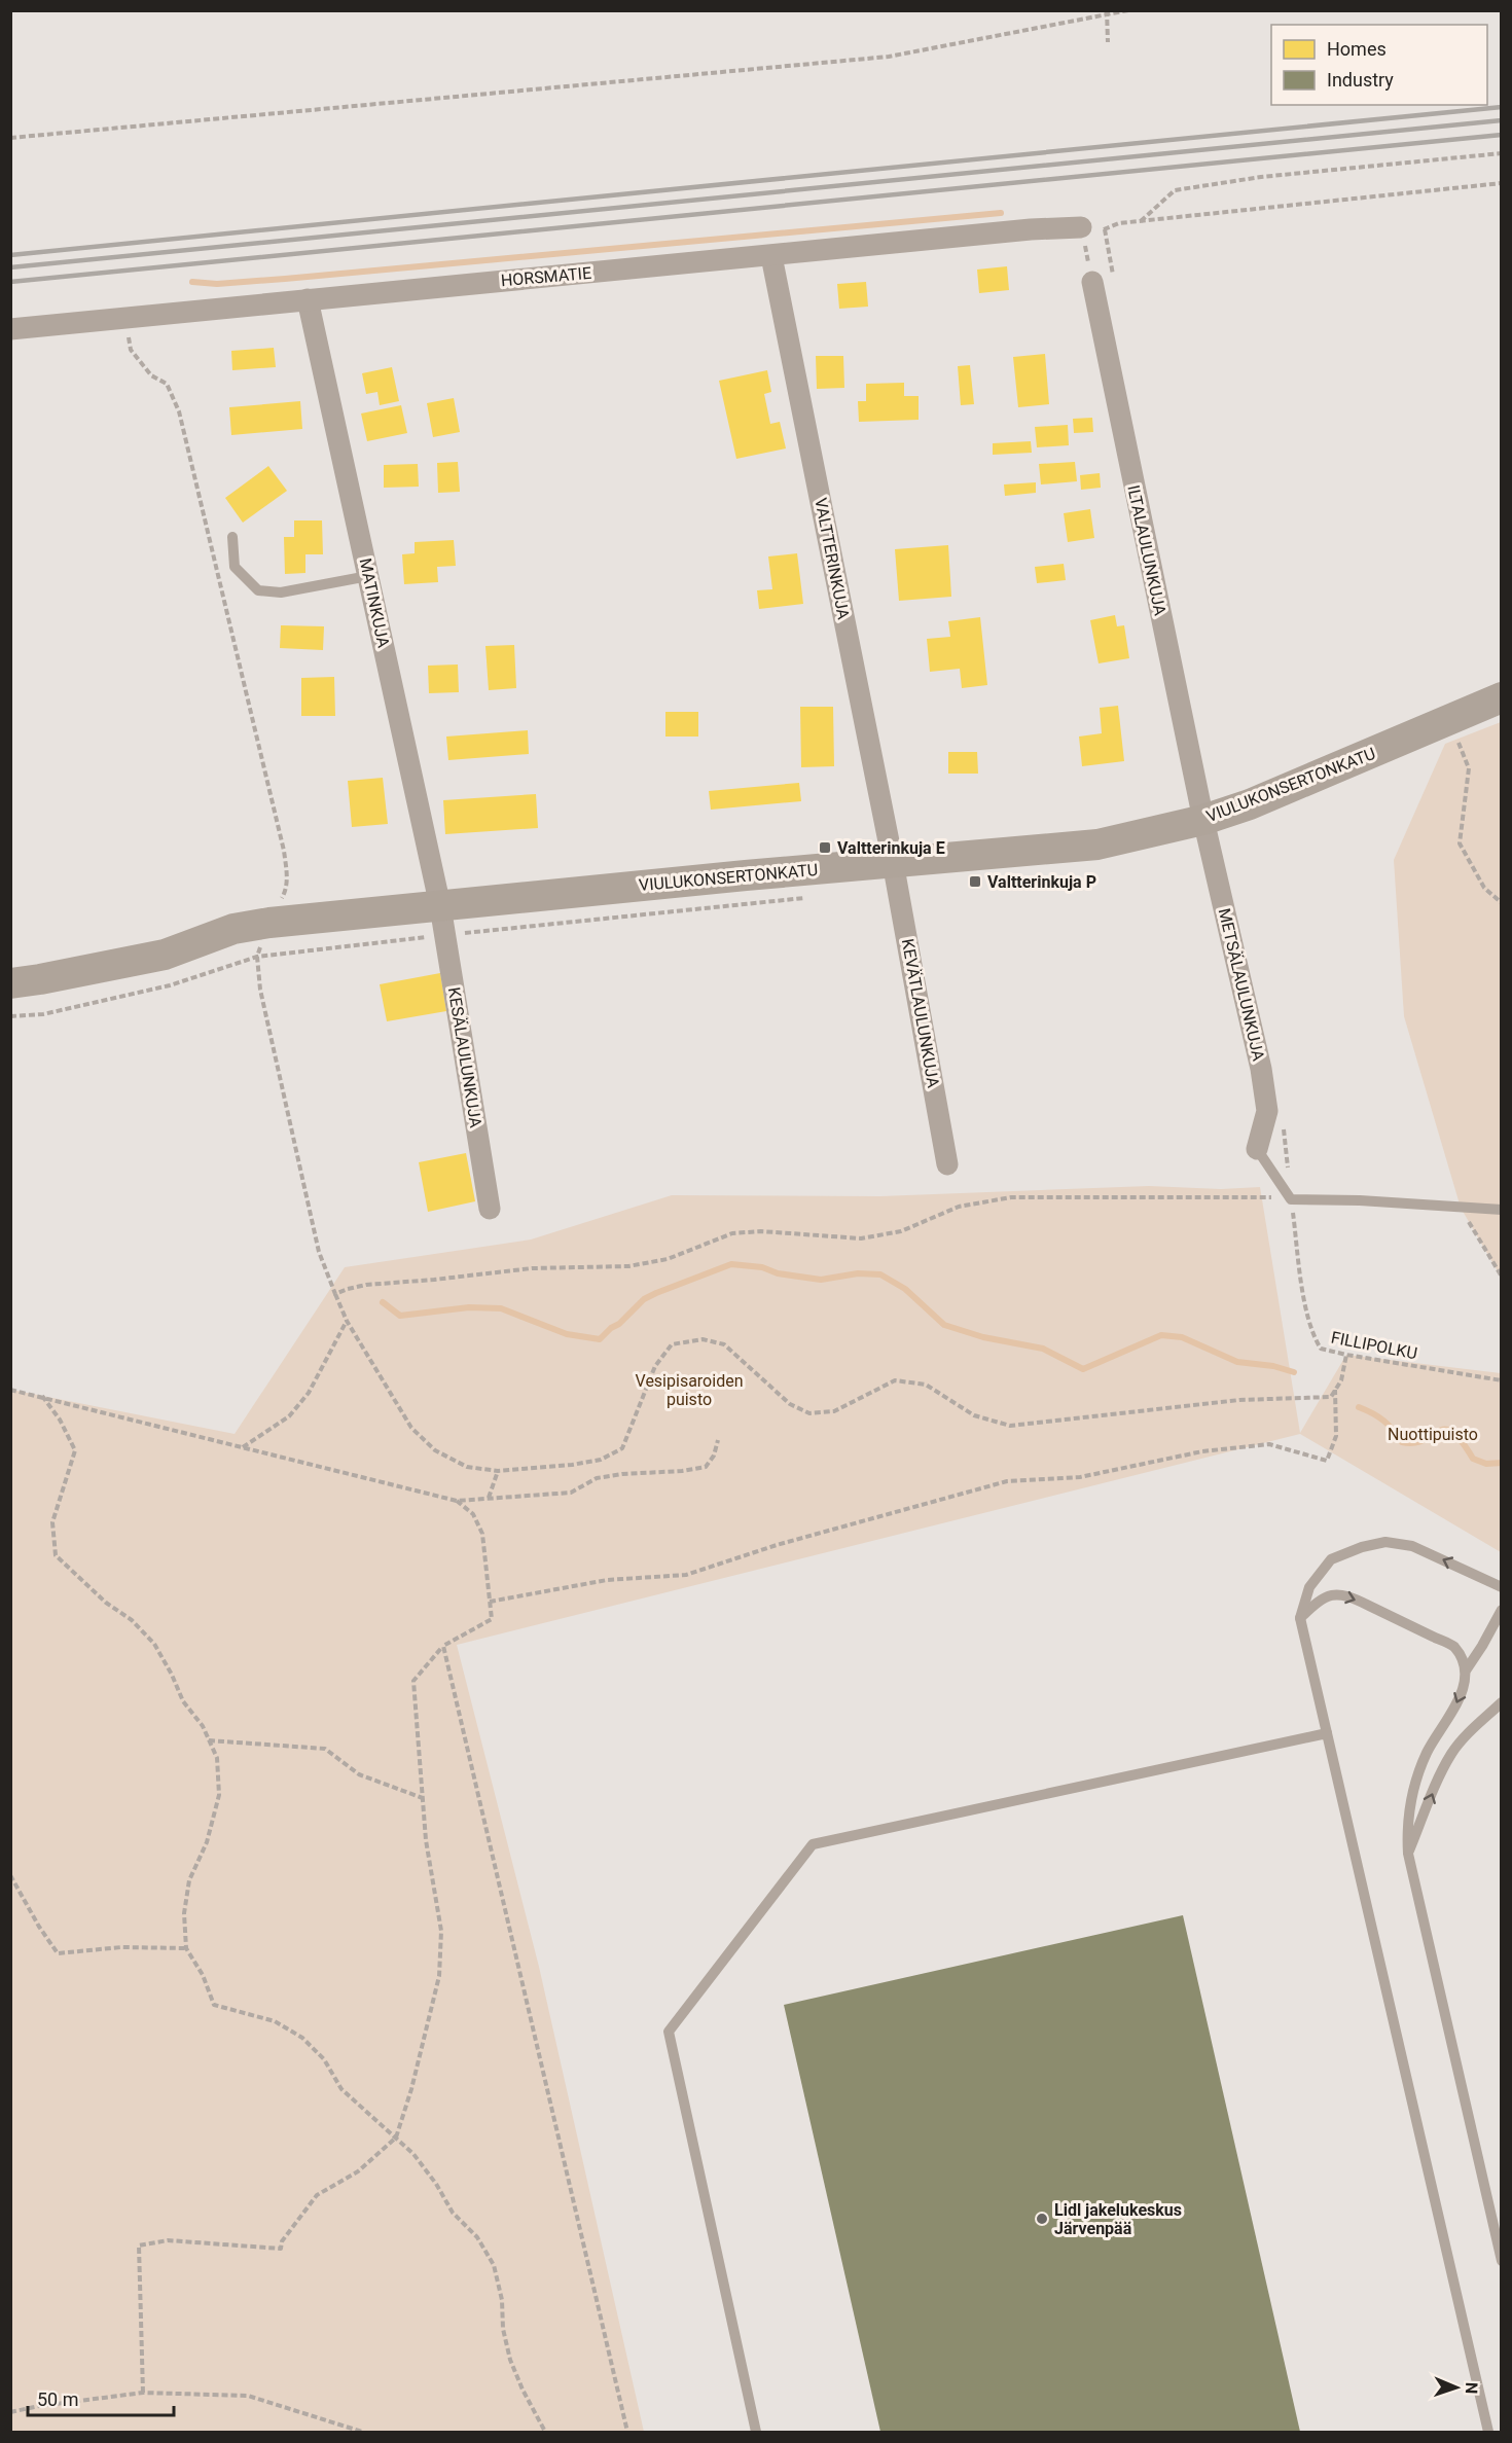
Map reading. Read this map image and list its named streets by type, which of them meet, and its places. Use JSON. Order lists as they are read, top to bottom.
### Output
{
  "streets": {
    "street": [
      "HORSMATIE",
      "ILTALAULUNKUJA",
      "VALTTERINKUJA",
      "MATINKUJA",
      "VIULUKONSERTONKATU",
      "METSÄLAULUNKUJA",
      "KEVÄTLAULUNKUJA",
      "KESÄLAULUNKUJA"
    ],
    "path": ["FILLIPOLKU"]
  },
  "crossings": [
    ["HORSMATIE", "VALTTERINKUJA"],
    ["HORSMATIE", "MATINKUJA"],
    ["ILTALAULUNKUJA", "VIULUKONSERTONKATU"],
    ["ILTALAULUNKUJA", "METSÄLAULUNKUJA"],
    ["VALTTERINKUJA", "VIULUKONSERTONKATU"],
    ["VALTTERINKUJA", "KEVÄTLAULUNKUJA"],
    ["MATINKUJA", "VIULUKONSERTONKATU"],
    ["MATINKUJA", "KESÄLAULUNKUJA"],
    ["VIULUKONSERTONKATU", "METSÄLAULUNKUJA"],
    ["VIULUKONSERTONKATU", "KEVÄTLAULUNKUJA"],
    ["VIULUKONSERTONKATU", "KESÄLAULUNKUJA"]
  ],
  "parks": ["Vesipisaroiden puisto", "Nuottipuisto"],
  "places": {
    "transit": ["Valtterinkuja E", "Valtterinkuja P"],
    "other": ["Lidl jakelukeskus Järvenpää"]
  },
  "legend": ["Homes", "Industry"],
  "scale_bar": "50 m",
  "north": "right"
}
